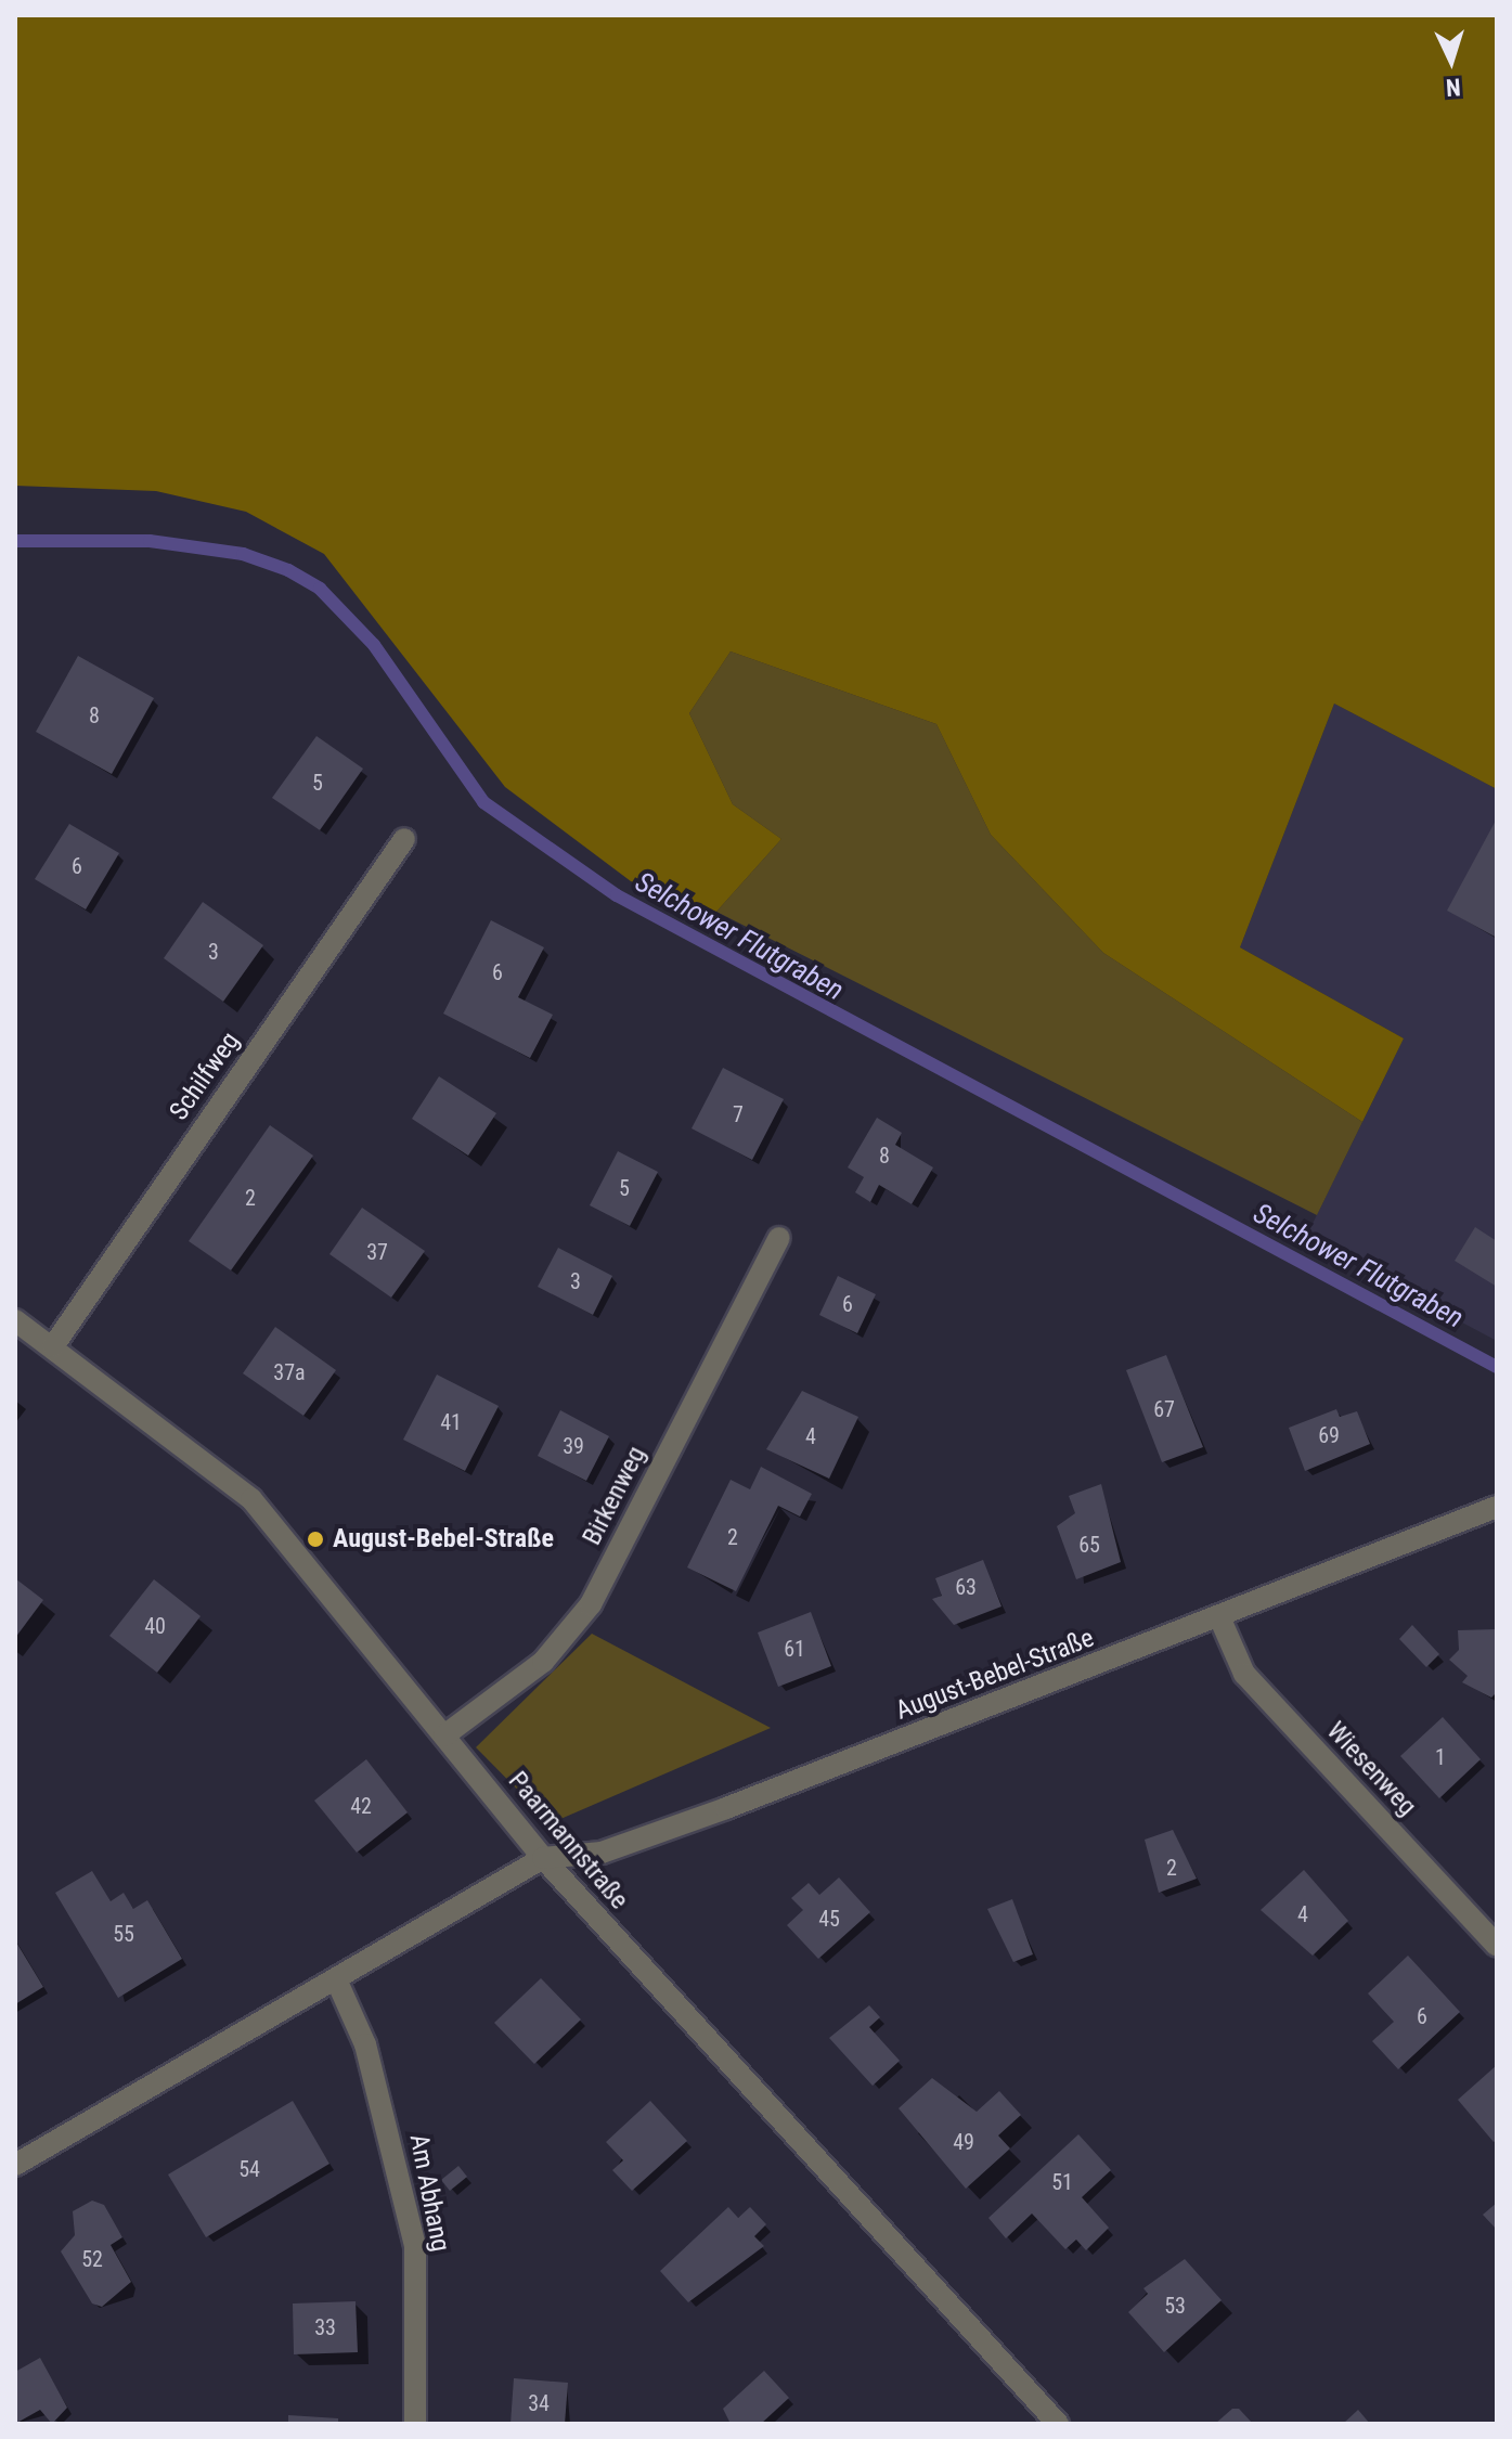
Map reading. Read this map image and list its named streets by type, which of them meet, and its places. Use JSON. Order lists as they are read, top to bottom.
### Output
{
  "streets": {
    "street": [
      "Schilfweg",
      "Birkenweg",
      "August-Bebel-Straße",
      "Wiesenweg",
      "Paarmannstraße",
      "Am Abhang"
    ]
  },
  "crossings": [
    ["Schilfweg", "Paarmannstraße"],
    ["Birkenweg", "Paarmannstraße"],
    ["August-Bebel-Straße", "Wiesenweg"],
    ["August-Bebel-Straße", "Paarmannstraße"],
    ["August-Bebel-Straße", "Am Abhang"]
  ],
  "water": ["Selchower Flutgraben"],
  "places": ["August-Bebel-Straße"],
  "house_numbers": [
    "8",
    "5",
    "6",
    "3",
    "6",
    "7",
    "8",
    "5",
    "2",
    "37",
    "3",
    "6",
    "37a",
    "67",
    "41",
    "69",
    "4",
    "39",
    "2",
    "65",
    "63",
    "40",
    "61",
    "1",
    "42",
    "2",
    "4",
    "45",
    "55",
    "6",
    "49",
    "54",
    "51",
    "52",
    "53",
    "33",
    "34"
  ],
  "north": "bottom"
}
